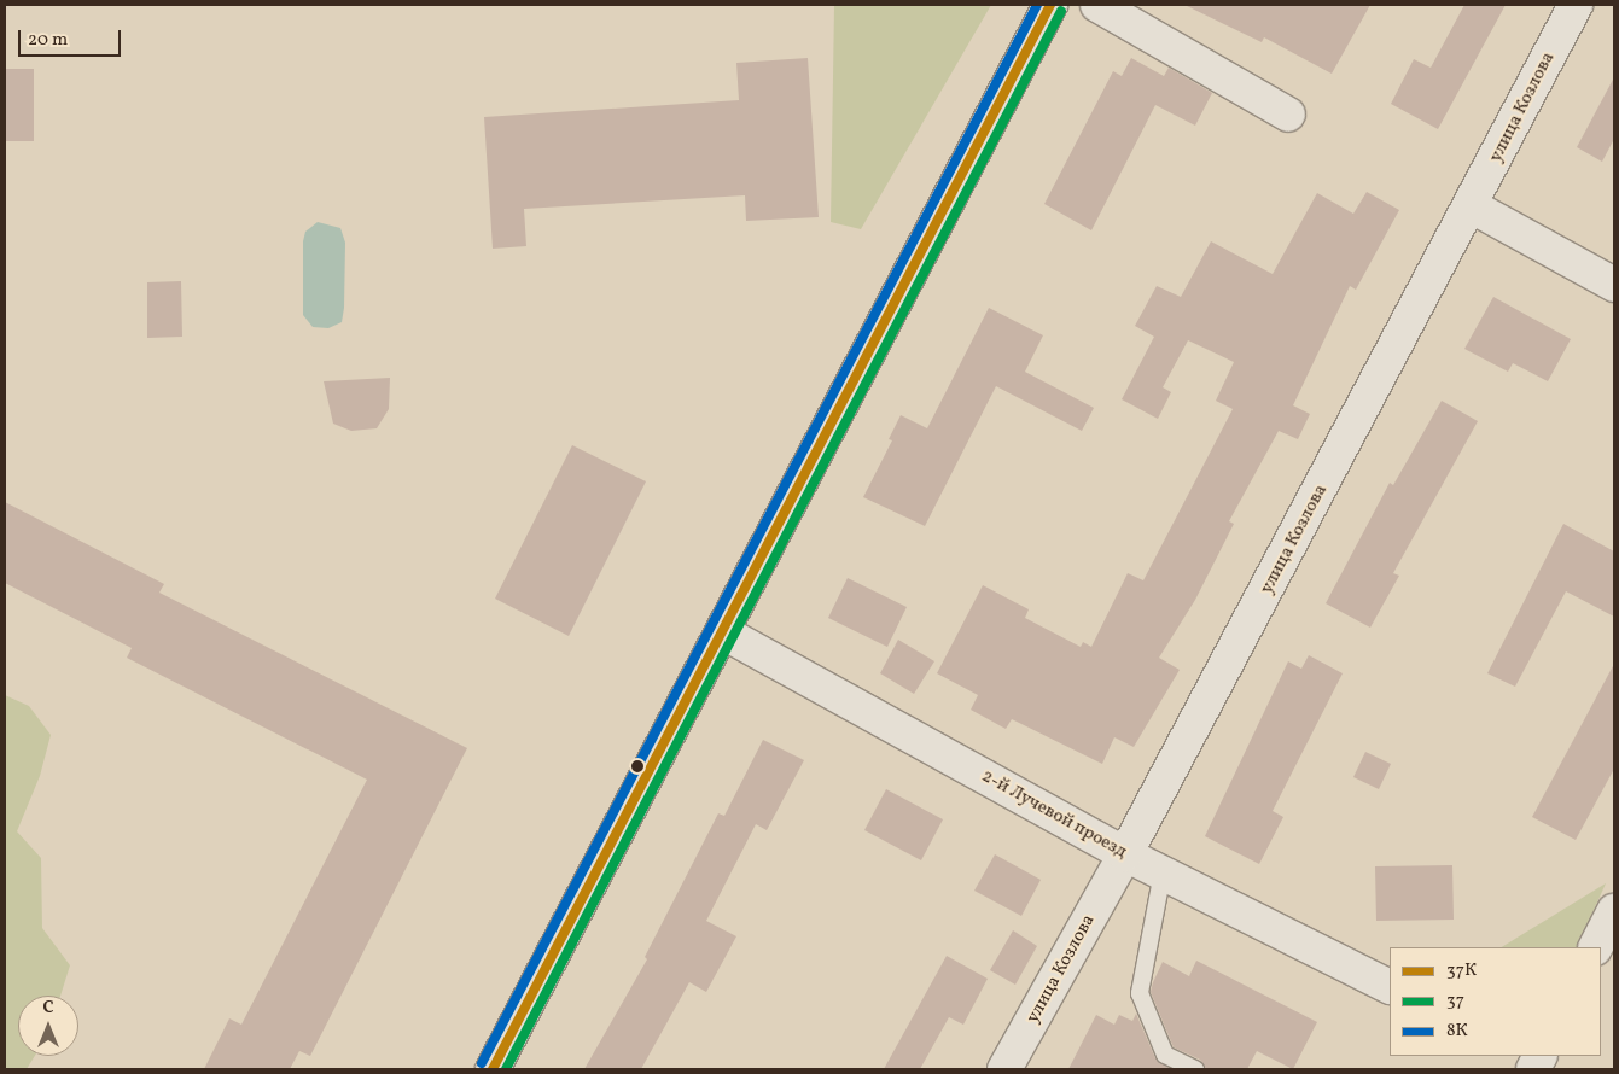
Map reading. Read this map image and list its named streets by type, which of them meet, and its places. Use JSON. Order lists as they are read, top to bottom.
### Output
{
  "streets": {
    "street": ["улица Козлова", "2-й Лучевой проезд"]
  },
  "crossings": [
    ["улица Козлова", "2-й Лучевой проезд"]
  ],
  "lines": ["transit line 37К", "transit line 8К", "transit line 37"],
  "legend": ["37К", "37", "8К"],
  "scale_bar": "20 m",
  "north": "top"
}
